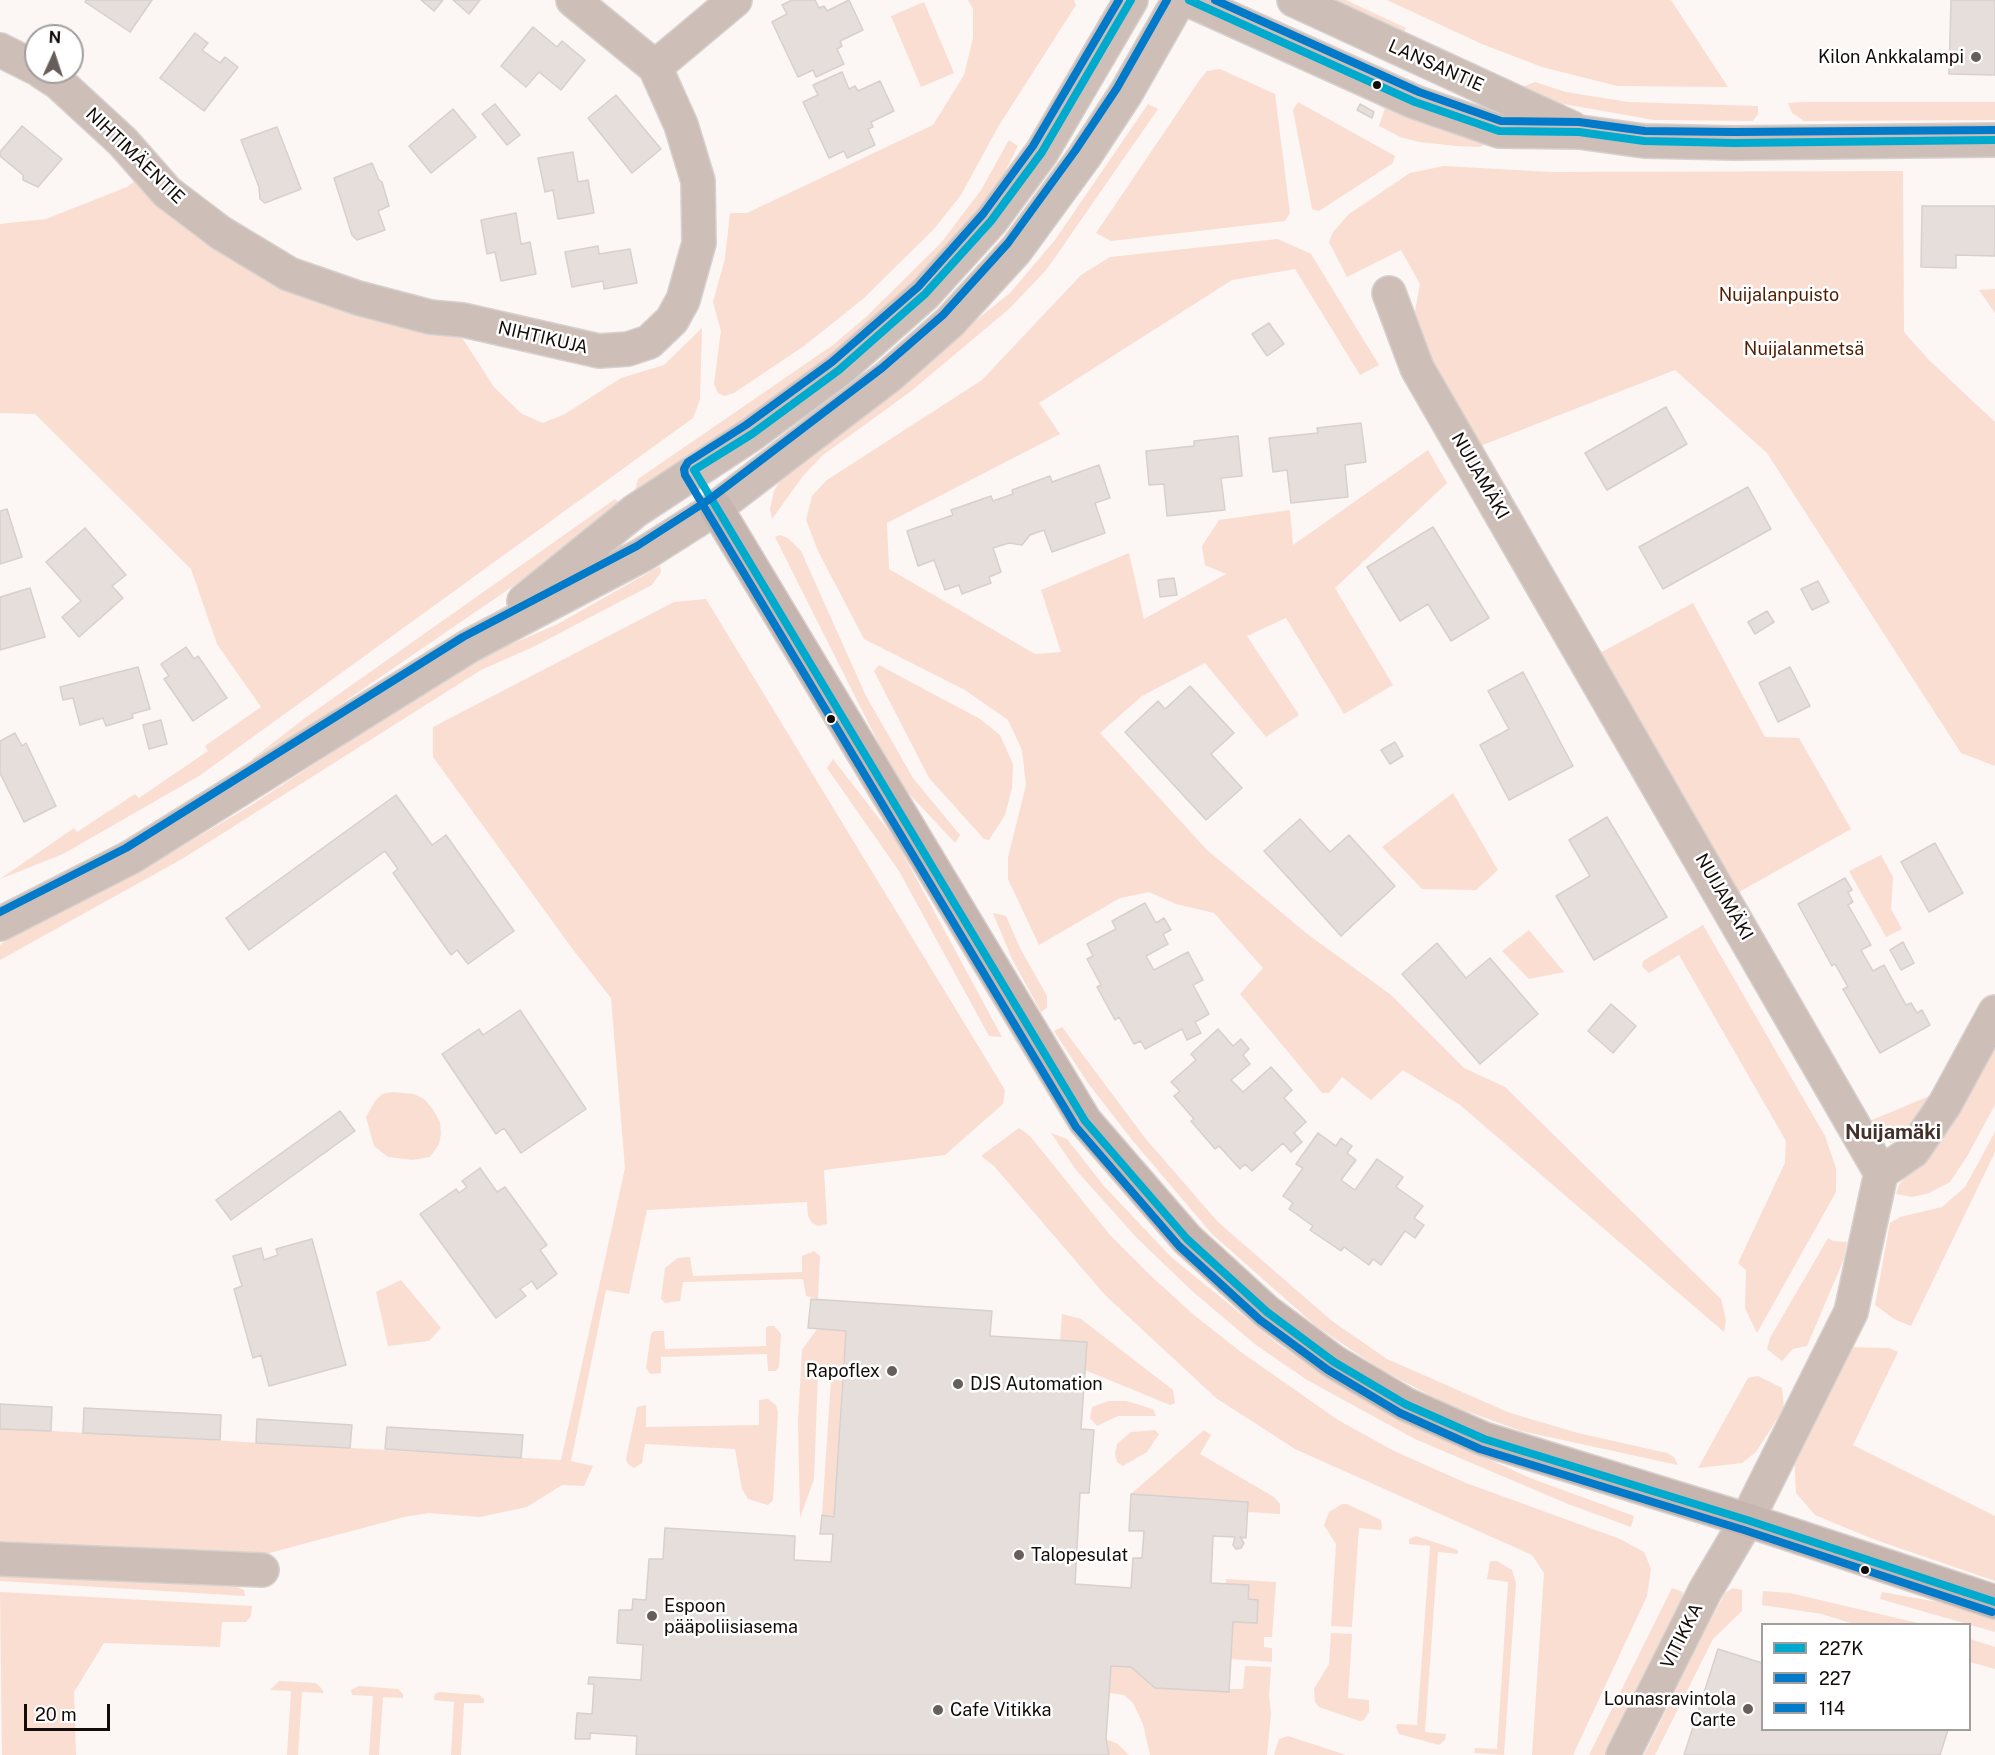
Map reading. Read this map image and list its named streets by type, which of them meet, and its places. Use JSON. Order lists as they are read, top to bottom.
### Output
{
  "streets": {
    "street": [
      "LANSANTIE",
      "NIHTIMÄENTIE",
      "NIHTIKUJA",
      "NUIJAMÄKI",
      "VITIKKA"
    ]
  },
  "crossings": [
    ["NIHTIMÄENTIE", "NIHTIKUJA"]
  ],
  "districts": ["Nuijamäki"],
  "parks": ["Nuijalanpuisto", "Nuijalanmetsä"],
  "places": [
    "Kilon Ankkalampi",
    "Rapoflex",
    "DJS Automation",
    "Talopesulat",
    "Espoon pääpoliisiasema",
    "Lounasravintola Carte",
    "Cafe Vitikka"
  ],
  "lines": ["transit line 227K", "transit line 227", "transit line 114"],
  "legend": ["227K", "227", "114"],
  "scale_bar": "20 m",
  "north": "top"
}
